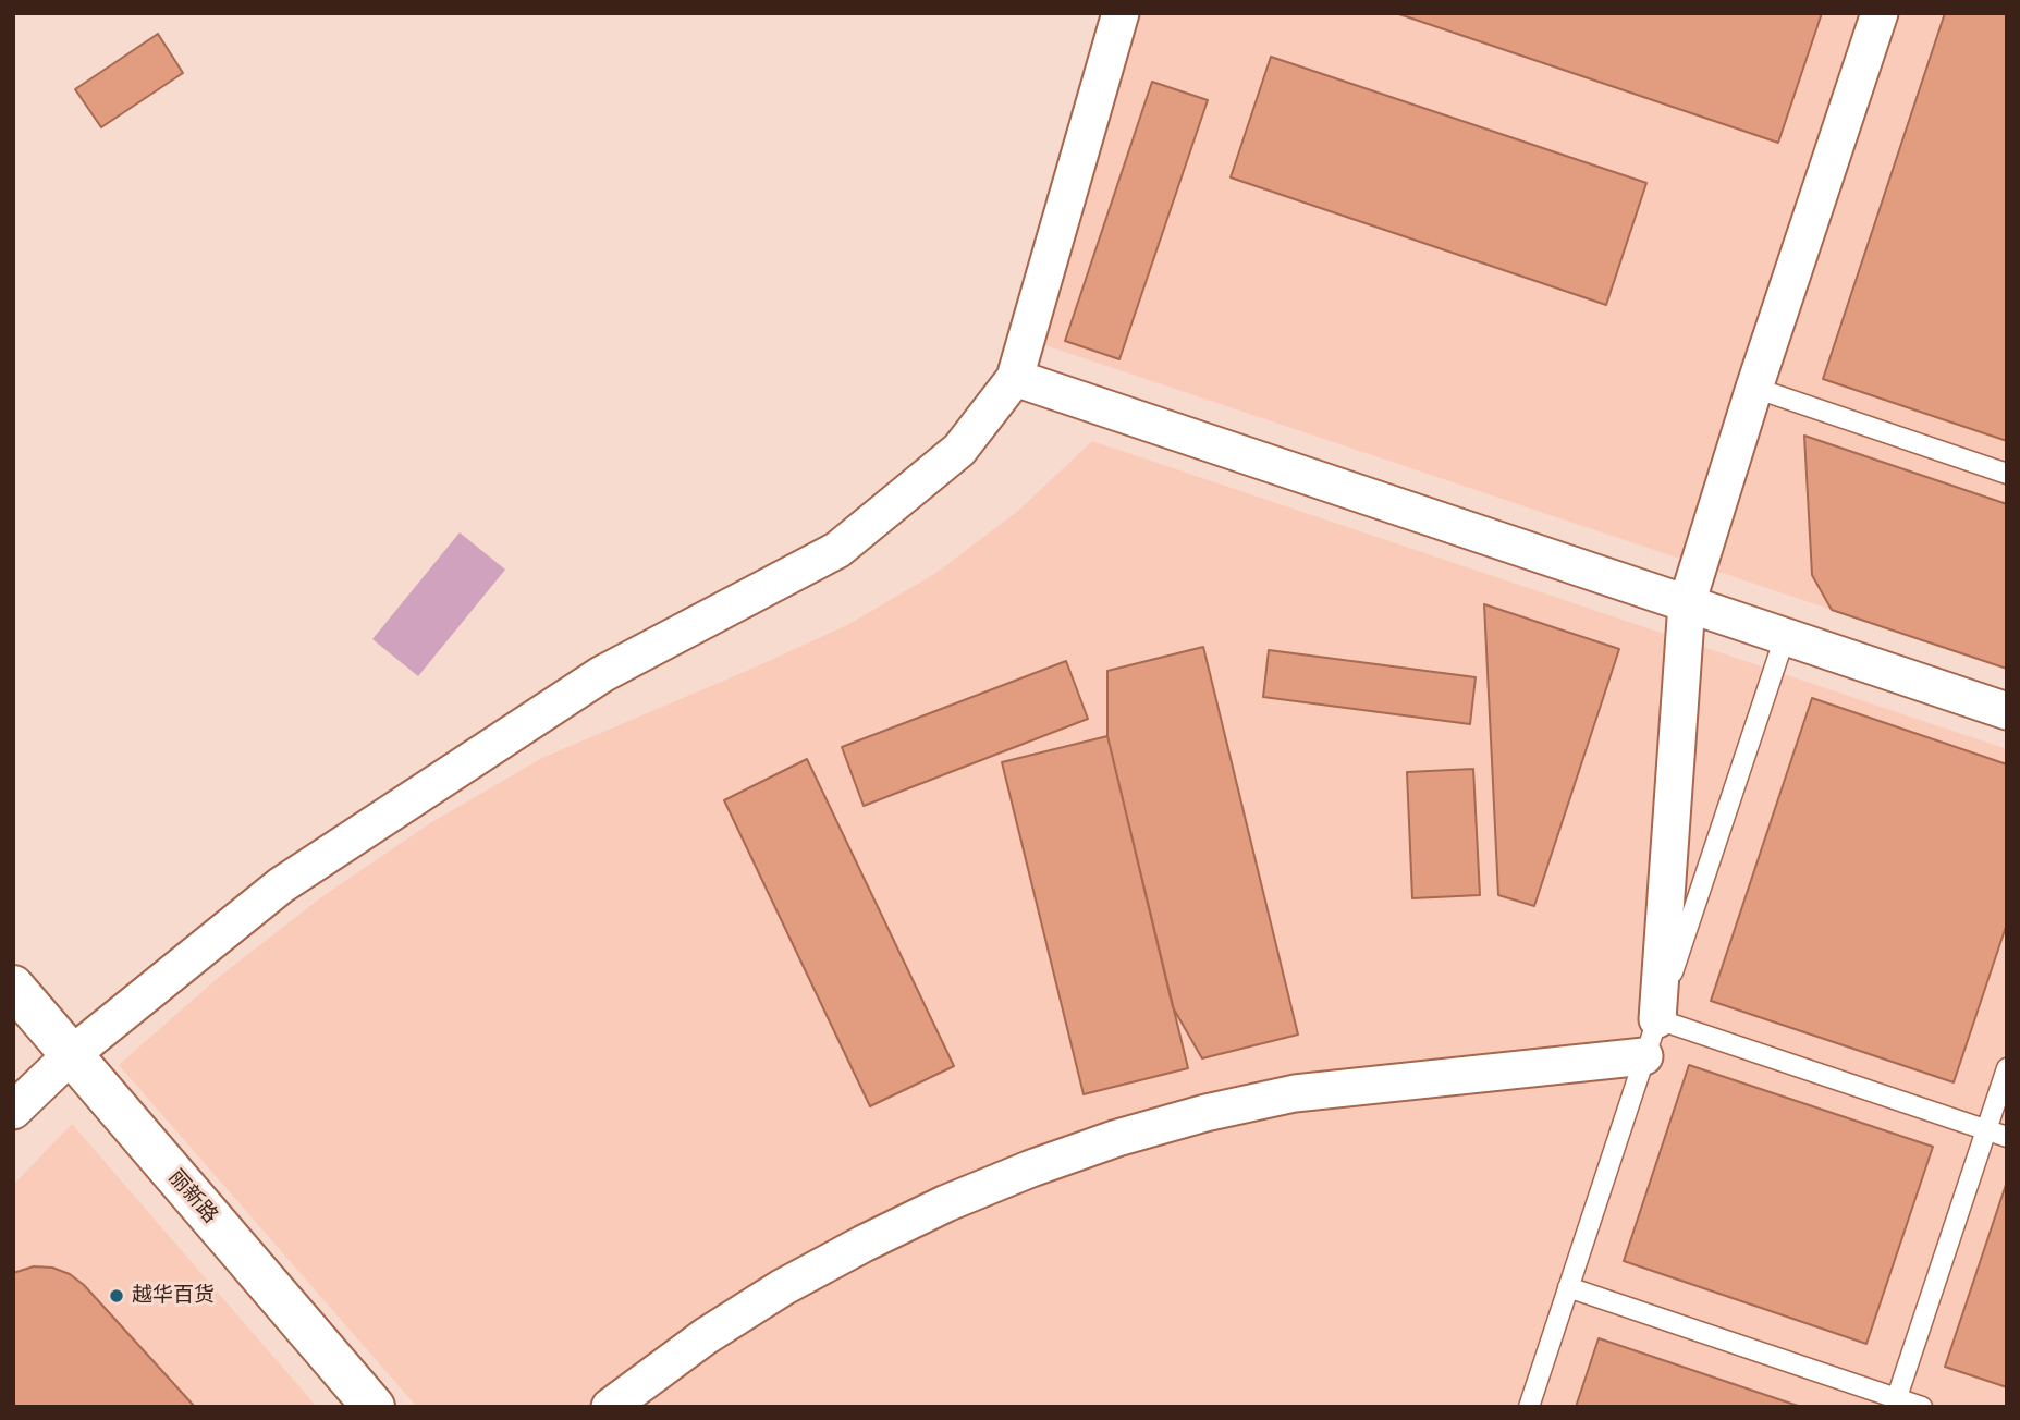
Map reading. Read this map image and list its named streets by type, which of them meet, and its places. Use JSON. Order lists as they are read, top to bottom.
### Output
{
  "streets": {
    "street": ["丽新路"]
  },
  "places": ["越华百货"]
}
